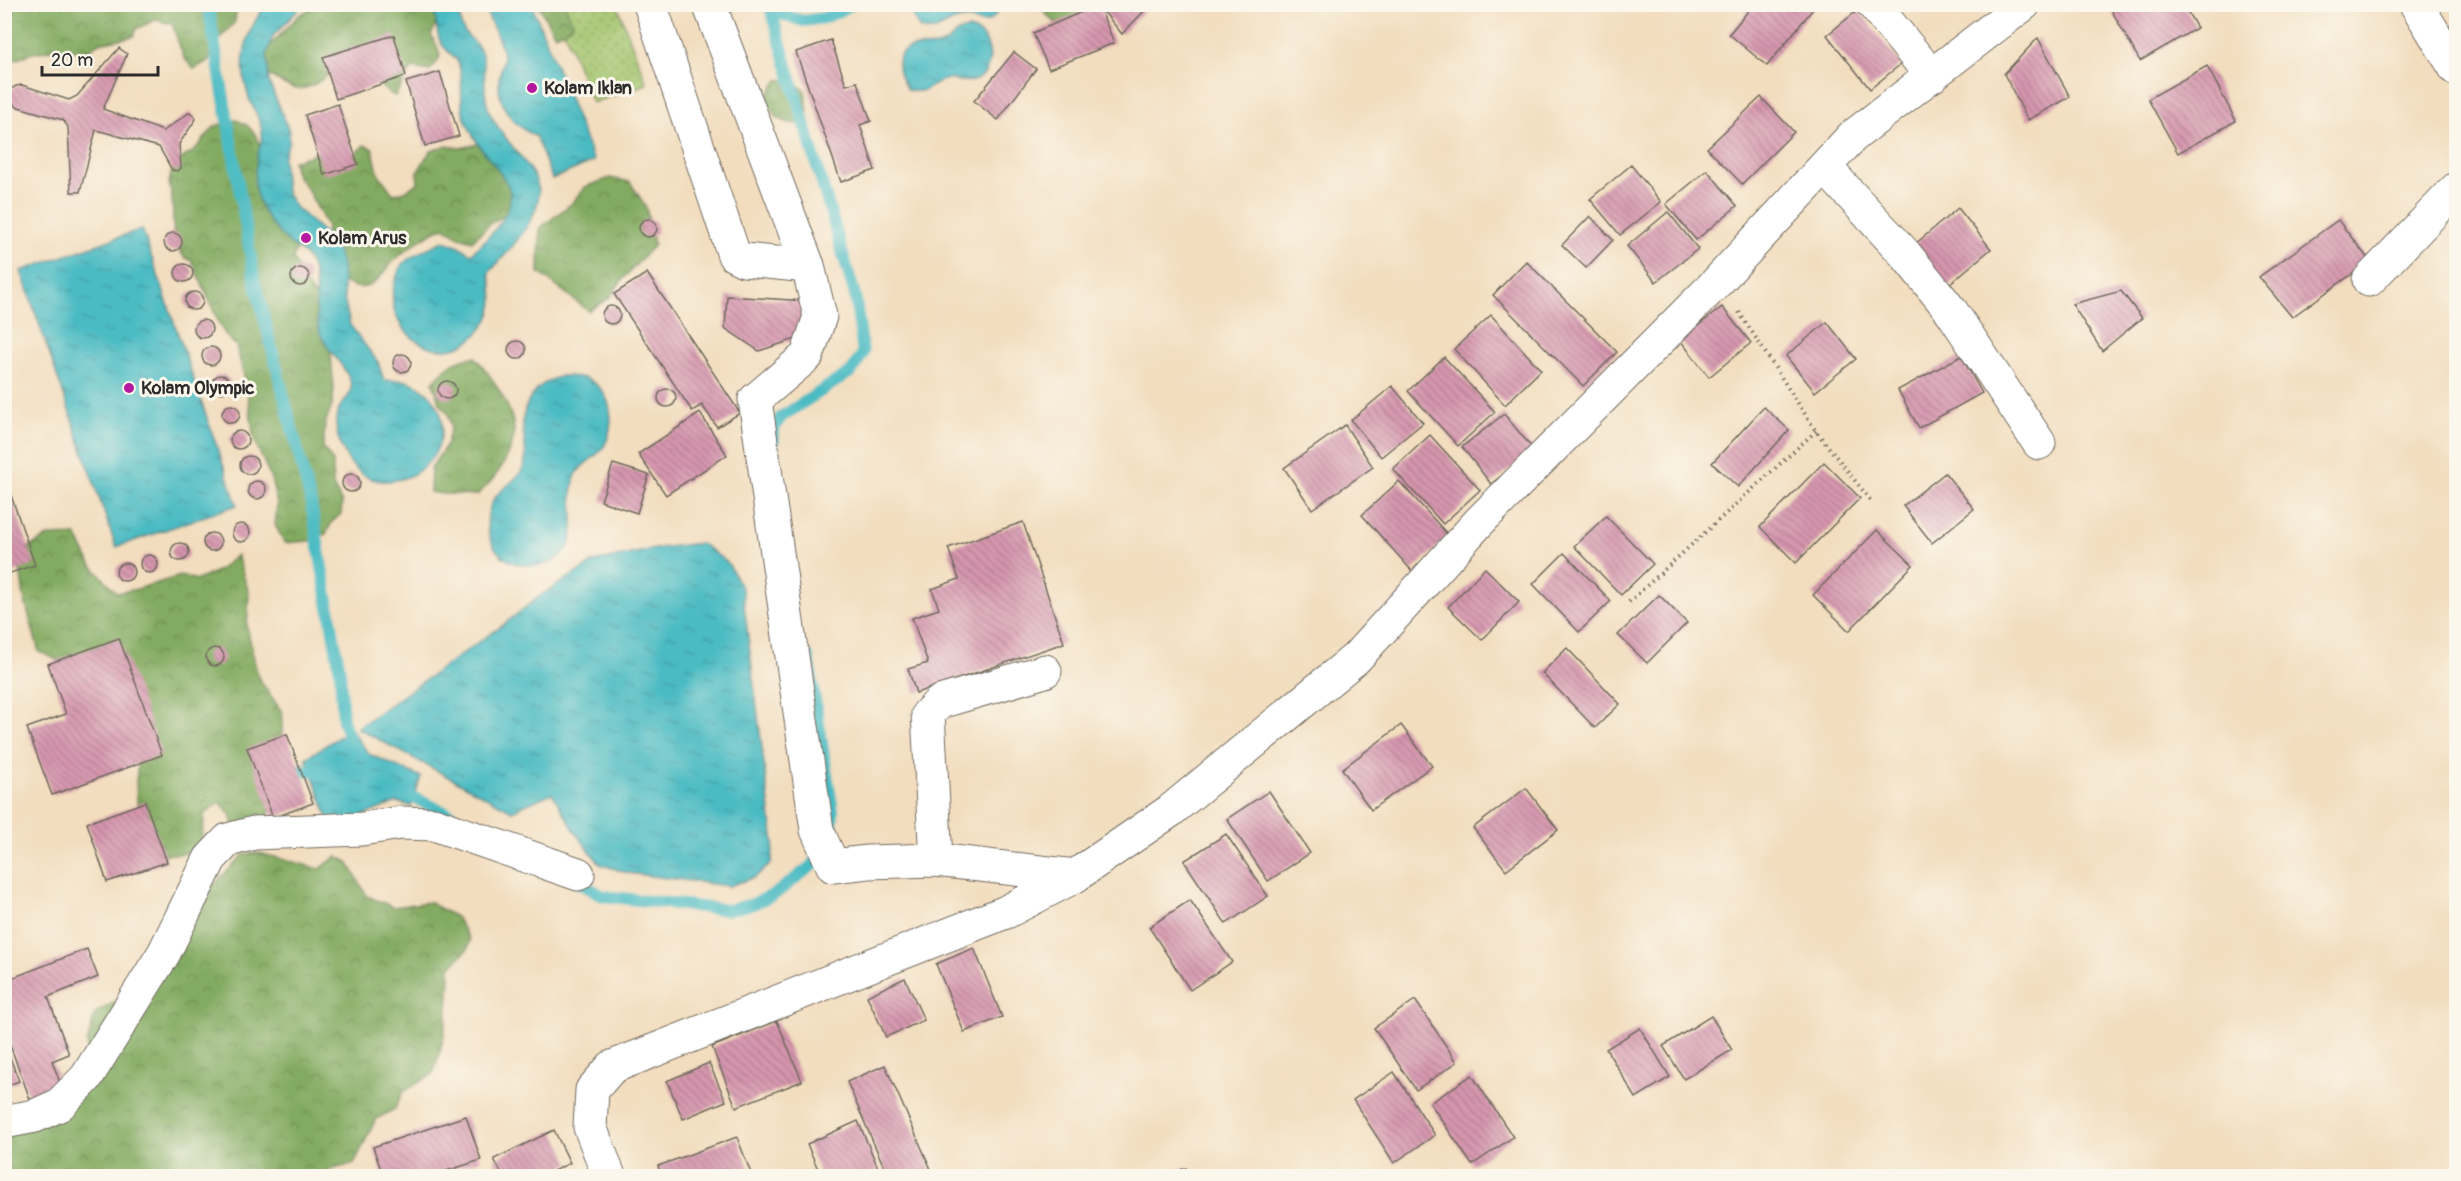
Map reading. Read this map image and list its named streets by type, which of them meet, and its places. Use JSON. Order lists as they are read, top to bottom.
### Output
{
  "places": ["Kolam Iklan", "Kolam Arus", "Kolam Olympic"],
  "scale_bar": "20 m"
}
